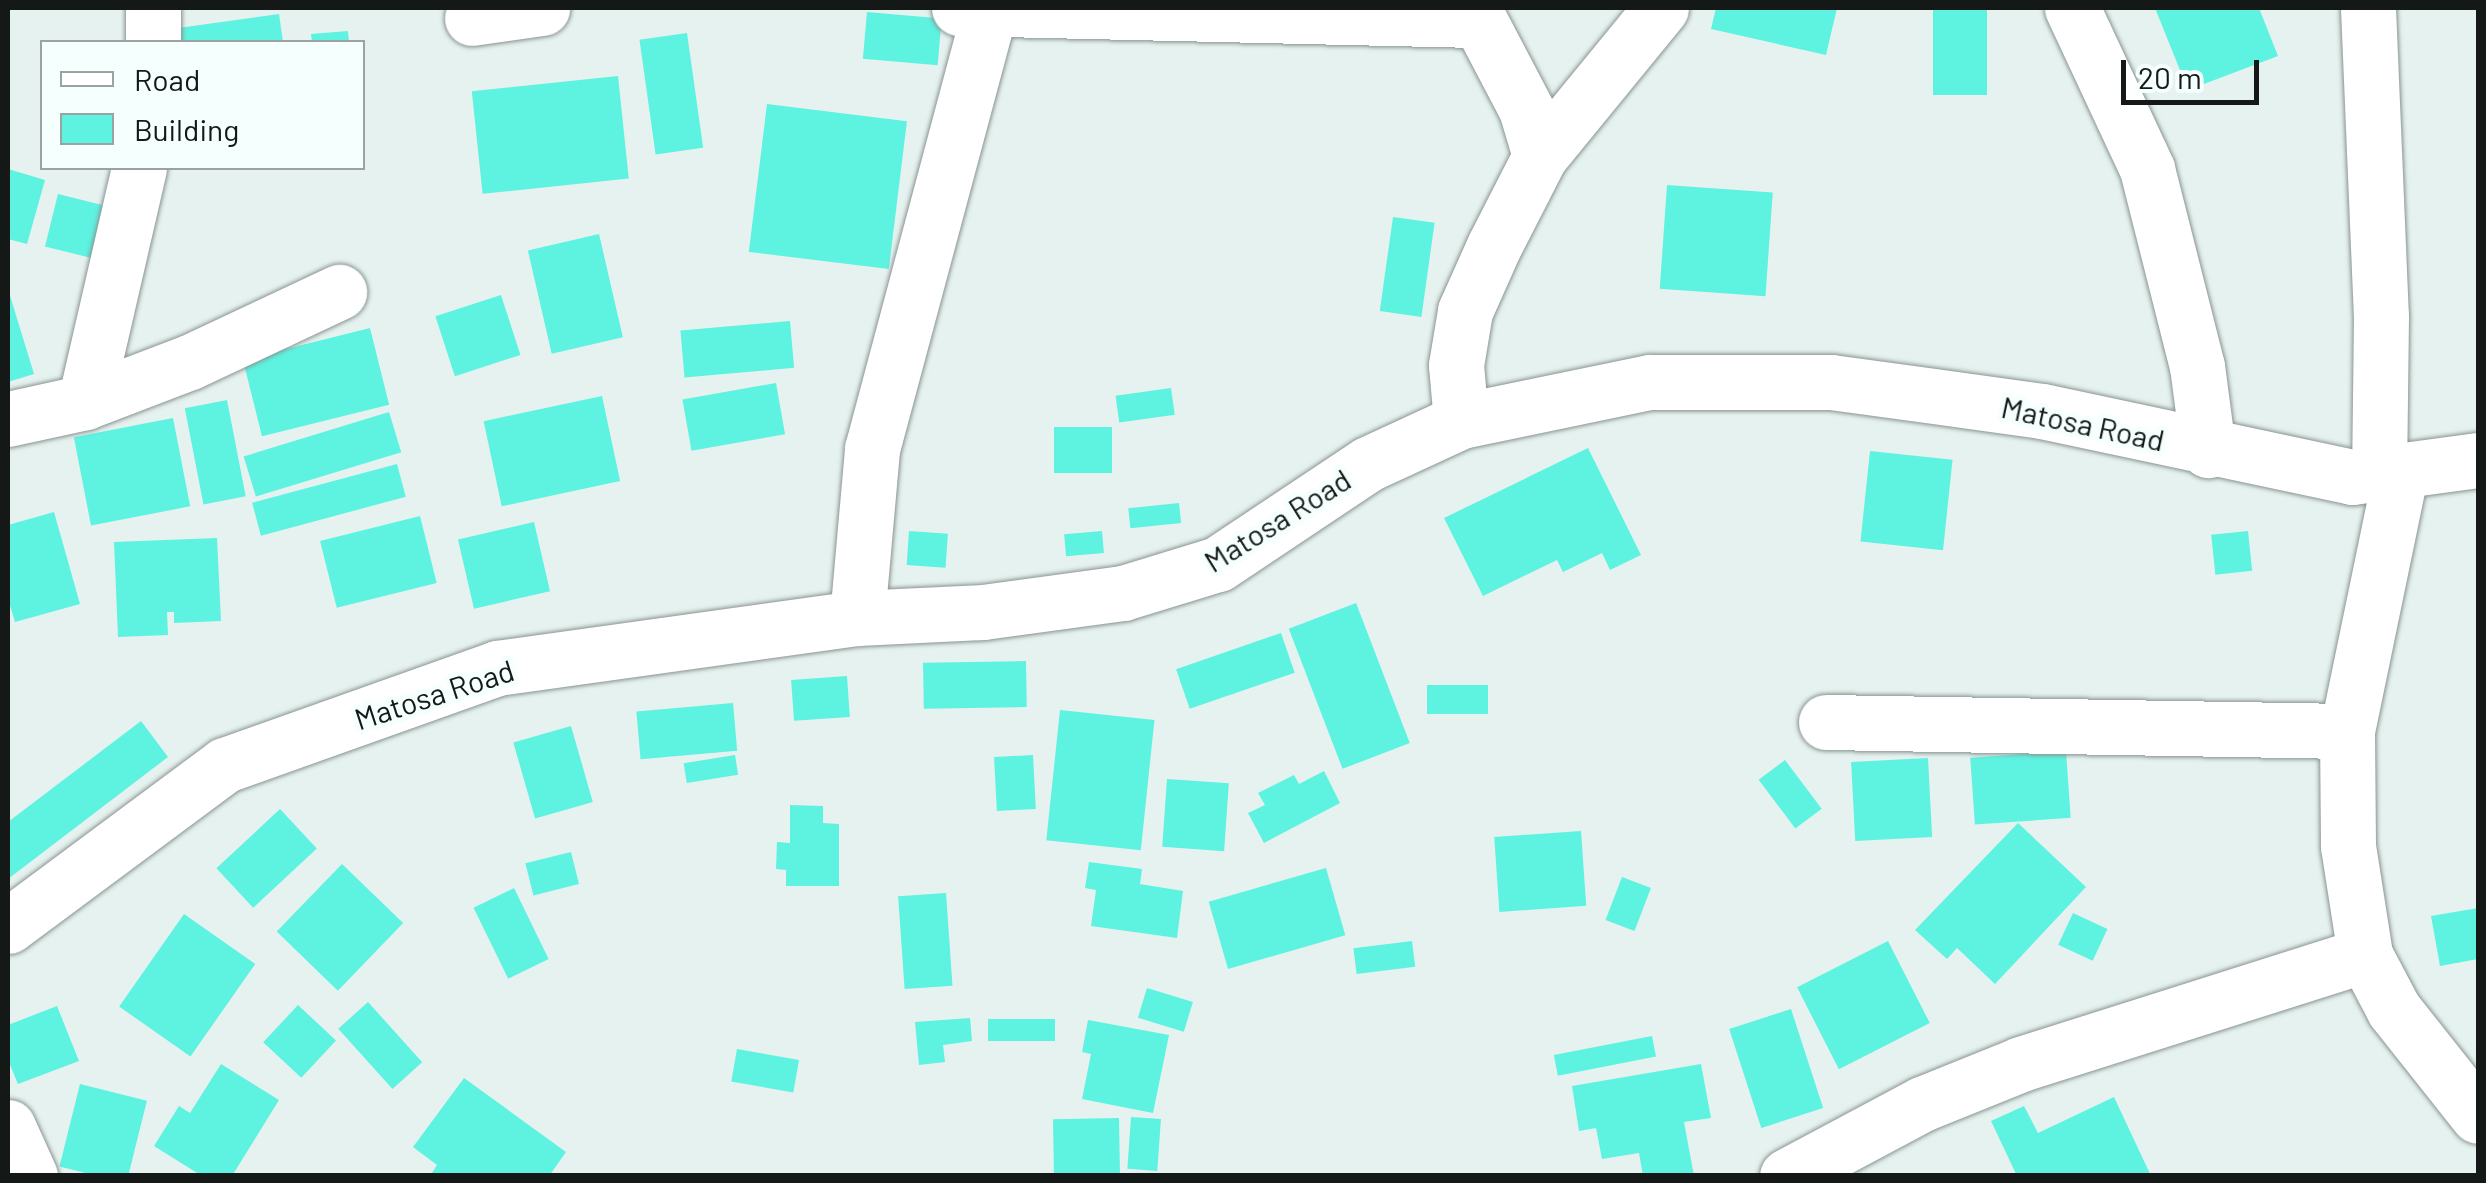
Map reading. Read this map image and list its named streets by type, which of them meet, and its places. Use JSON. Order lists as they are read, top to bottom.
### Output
{
  "streets": {
    "street": ["Matosa Road"]
  },
  "legend": ["Road", "Building"],
  "scale_bar": "20 m"
}
